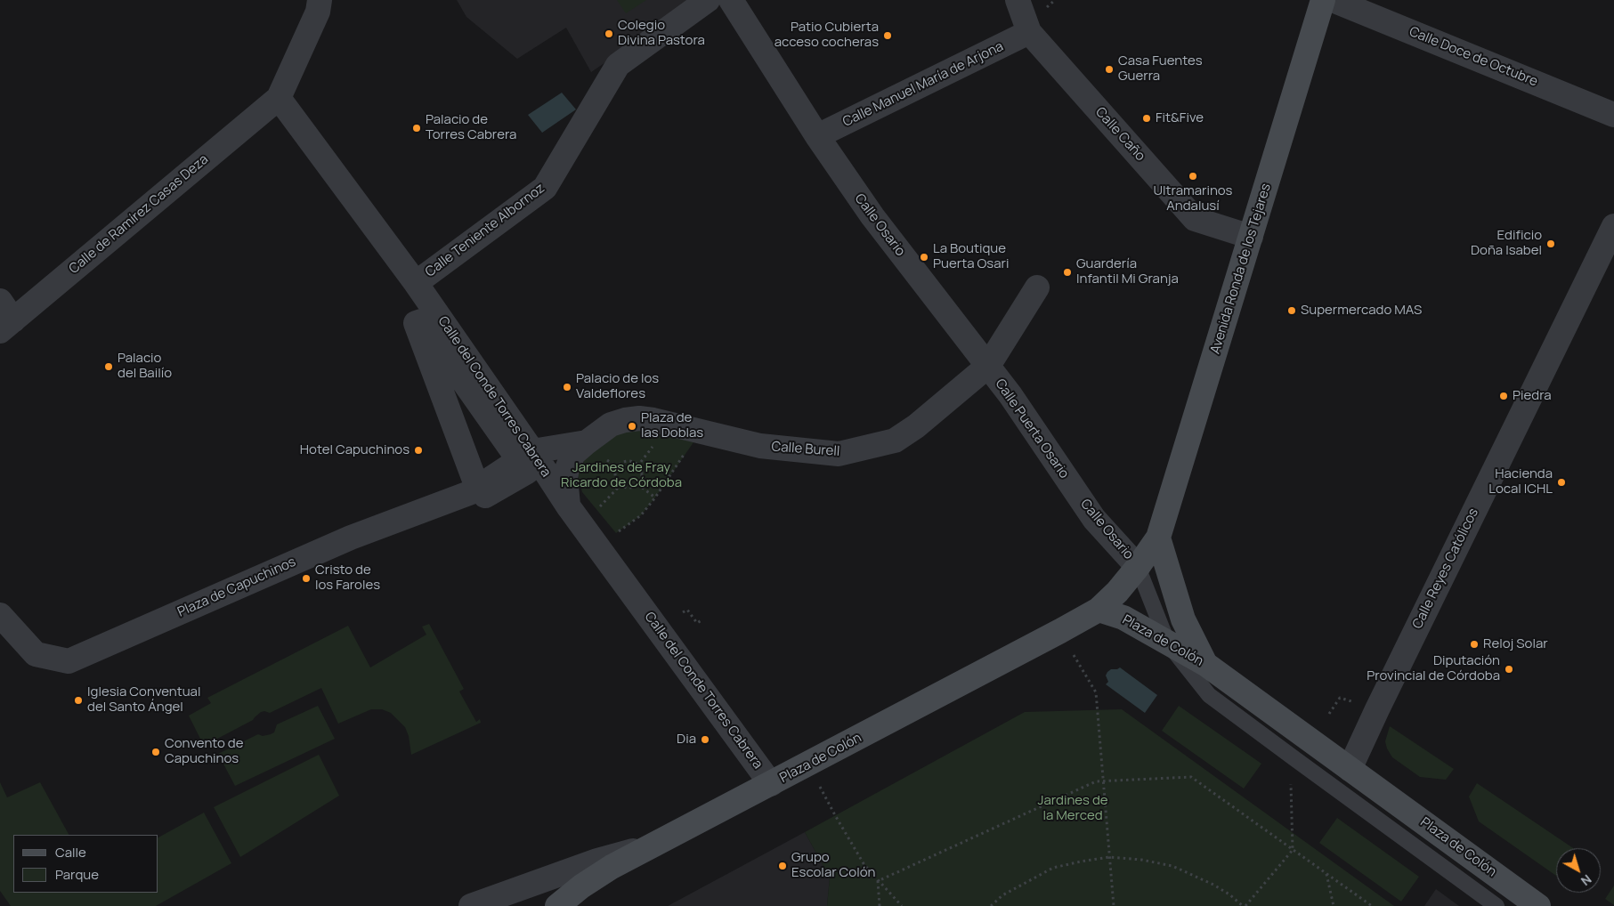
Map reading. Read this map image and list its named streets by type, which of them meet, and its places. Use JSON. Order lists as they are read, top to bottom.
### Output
{
  "streets": {
    "main road": ["Avenida Ronda de los Tejares", "Plaza de Colón"],
    "street": [
      "Calle Doce de Octubre",
      "Calle Manuel María de Arjona",
      "Calle Caño",
      "Calle de Ramírez Casas Deza",
      "Calle Osario",
      "Calle Teniente Albornoz",
      "Calle del Conde Torres Cabrera",
      "Calle Puerta Osario",
      "Calle Burell",
      "Calle Reyes Católicos",
      "Plaza de Capuchinos"
    ]
  },
  "crossings": [
    ["Calle Manuel María de Arjona", "Calle Caño"],
    ["Calle Manuel María de Arjona", "Calle Osario"],
    ["Calle Caño", "Avenida Ronda de los Tejares"],
    ["Calle de Ramírez Casas Deza", "Calle del Conde Torres Cabrera"],
    ["Calle Osario", "Avenida Ronda de los Tejares"],
    ["Calle Osario", "Calle Puerta Osario"],
    ["Calle Osario", "Calle Burell"],
    ["Calle Teniente Albornoz", "Calle del Conde Torres Cabrera"],
    ["Avenida Ronda de los Tejares", "Plaza de Colón"],
    ["Calle del Conde Torres Cabrera", "Plaza de Colón"],
    ["Calle Puerta Osario", "Calle Burell"],
    ["Calle Reyes Católicos", "Plaza de Colón"]
  ],
  "parks": ["Jardines de Fray Ricardo de Córdoba", "Jardines de la Merced"],
  "places": [
    "Colegio Divina Pastora",
    "Patio Cubierta acceso cocheras",
    "Casa Fuentes Guerra",
    "Fit&Five",
    "Palacio de Torres Cabrera",
    "Ultramarinos Andalusí",
    "Edificio Doña Isabel",
    "La Boutique Puerta Osari",
    "Guardería Infantil Mi Granja",
    "Supermercado MAS",
    "Palacio del Bailío",
    "Palacio de los Valdeflores",
    "Piedra",
    "Plaza de las Doblas",
    "Hotel Capuchinos",
    "Hacienda Local ICHL",
    "Cristo de los Faroles",
    "Reloj Solar",
    "Diputación Provincial de Córdoba",
    "Iglesia Conventual del Santo Ángel",
    "Dia",
    "Convento de Capuchinos",
    "Grupo Escolar Colón"
  ],
  "legend": ["Calle", "Parque"],
  "north": "bottom right"
}
